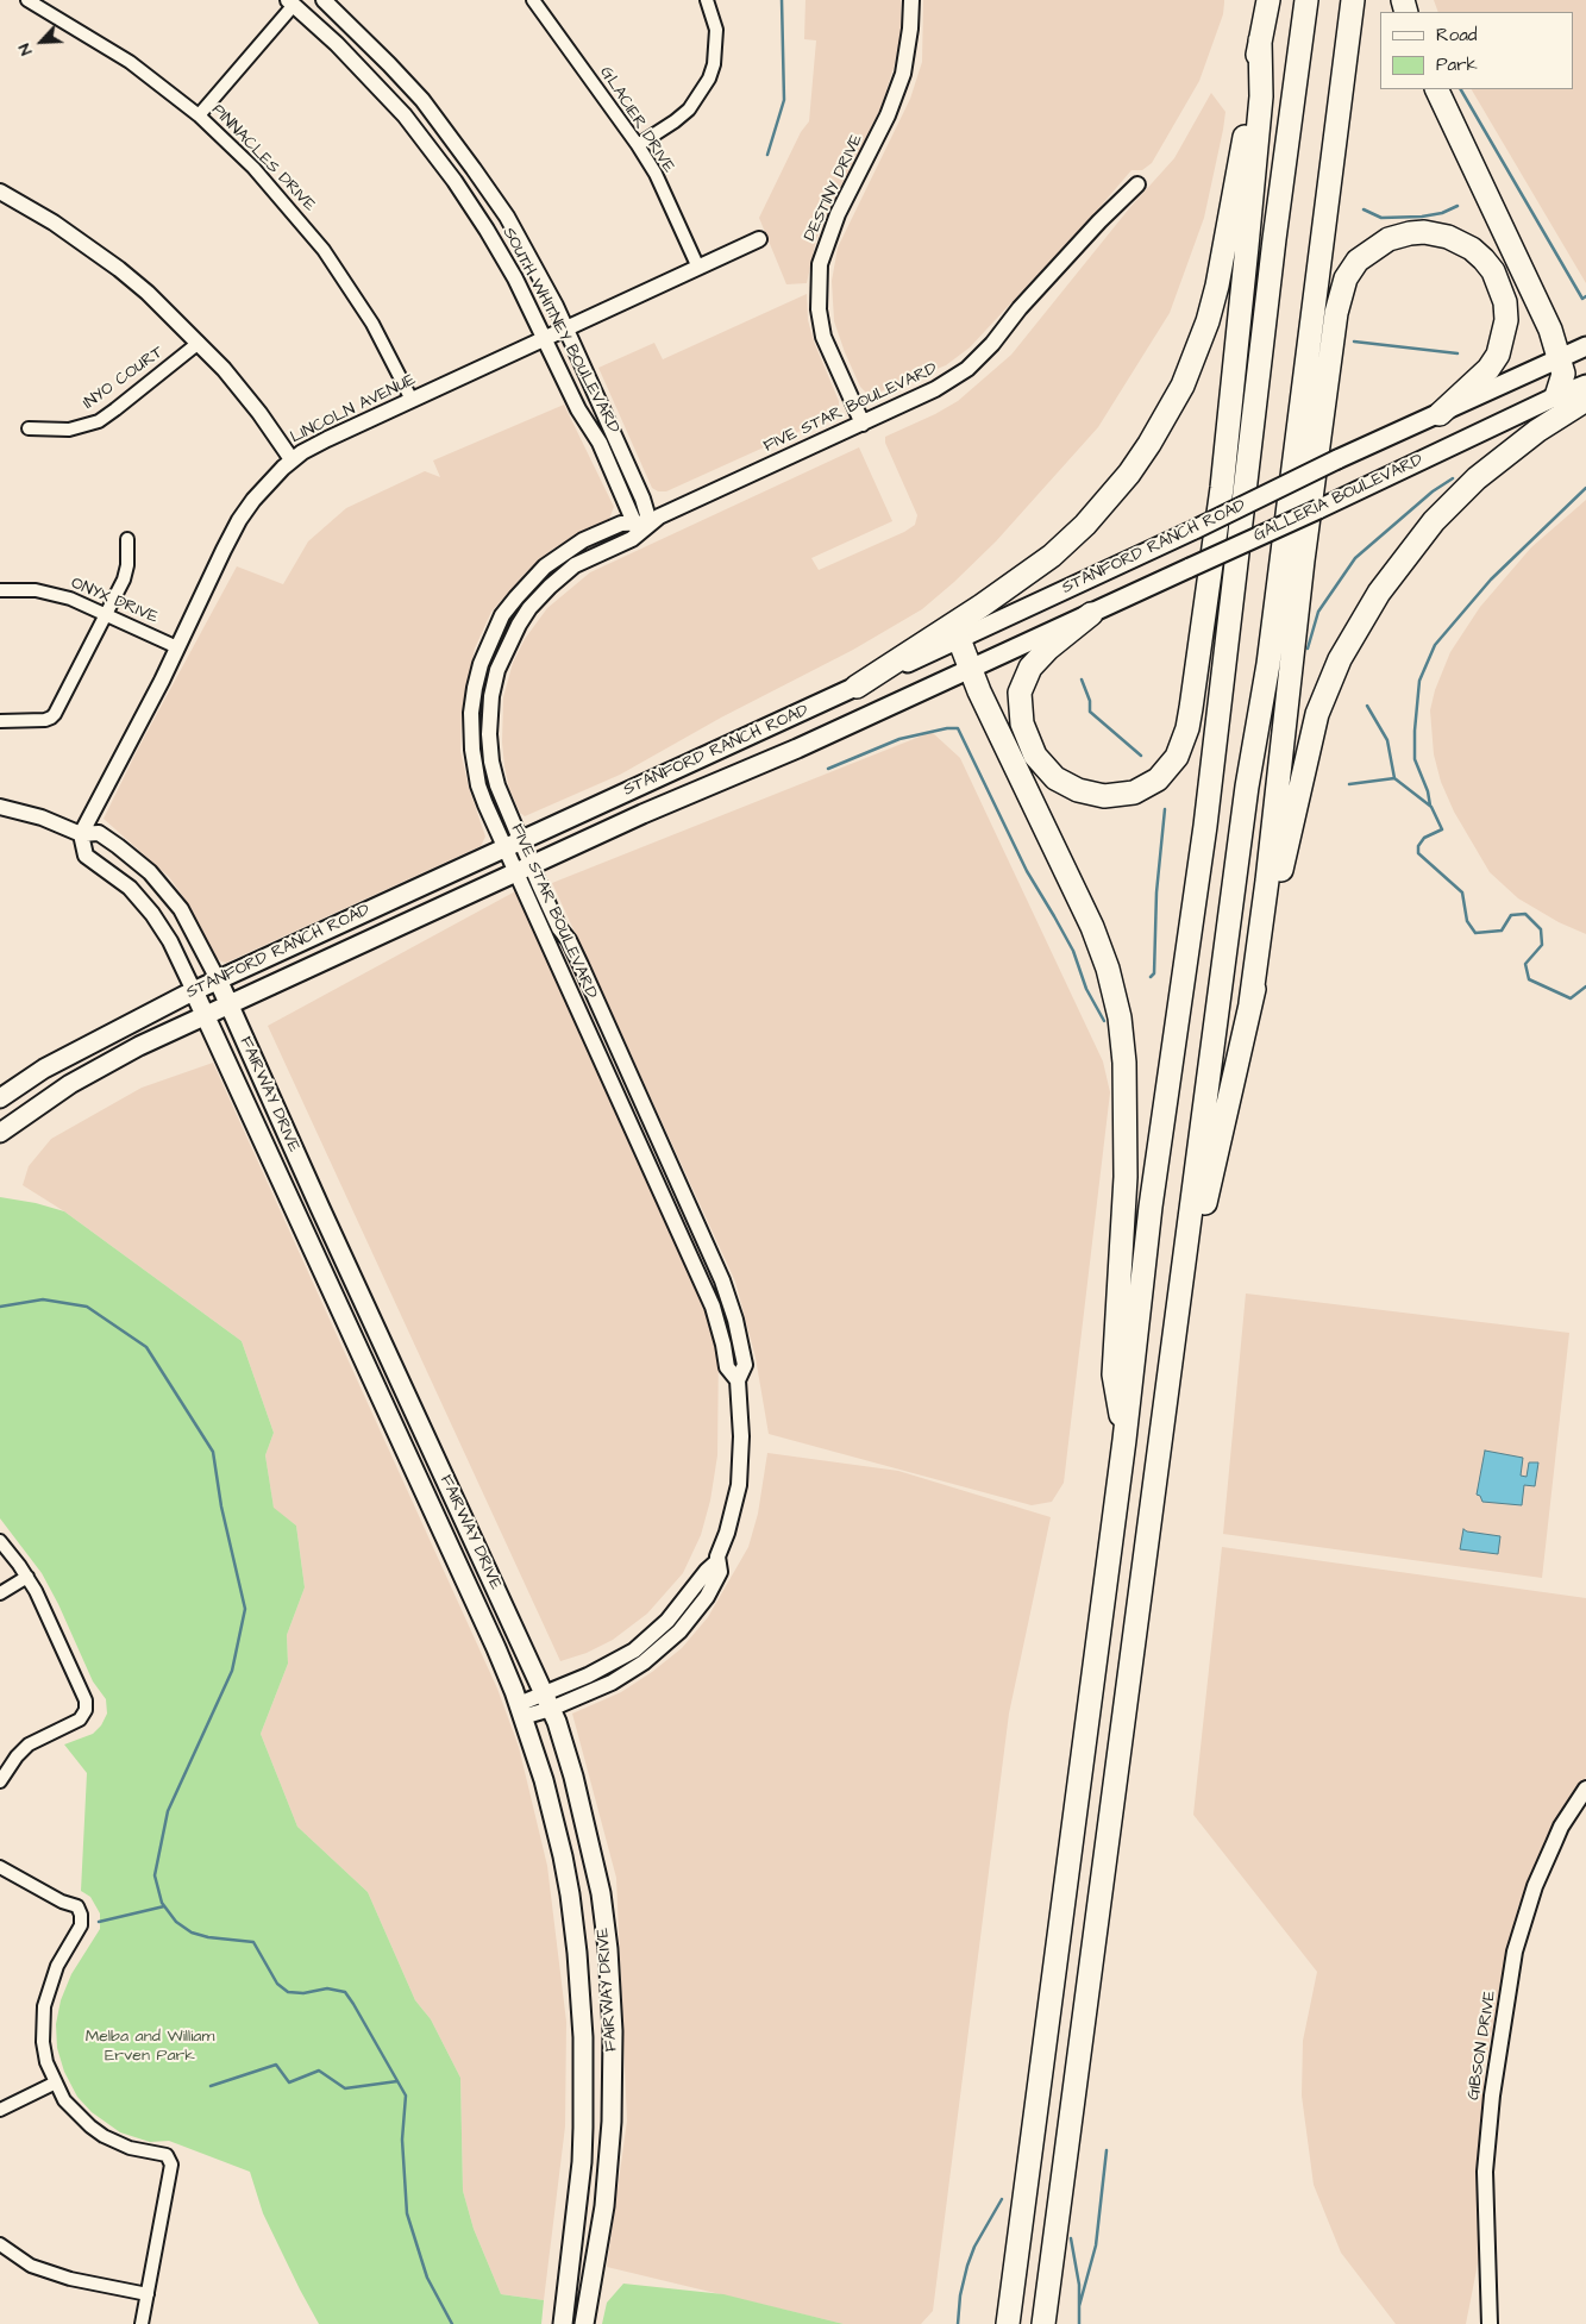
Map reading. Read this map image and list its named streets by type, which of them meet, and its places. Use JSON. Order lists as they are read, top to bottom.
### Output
{
  "streets": {
    "main road": ["GALLERIA BOULEVARD", "STANFORD RANCH ROAD", "FAIRWAY DRIVE"],
    "street": [
      "GLACIER DRIVE",
      "PINNACLES DRIVE",
      "DESTINY DRIVE",
      "SOUTH WHITNEY BOULEVARD",
      "INYO COURT",
      "FIVE STAR BOULEVARD",
      "LINCOLN AVENUE",
      "ONYX DRIVE",
      "GIBSON DRIVE"
    ]
  },
  "crossings": [
    ["GLACIER DRIVE", "LINCOLN AVENUE"],
    ["PINNACLES DRIVE", "LINCOLN AVENUE"],
    ["DESTINY DRIVE", "FIVE STAR BOULEVARD"],
    ["SOUTH WHITNEY BOULEVARD", "FIVE STAR BOULEVARD"],
    ["SOUTH WHITNEY BOULEVARD", "LINCOLN AVENUE"],
    ["FIVE STAR BOULEVARD", "STANFORD RANCH ROAD"],
    ["FIVE STAR BOULEVARD", "FAIRWAY DRIVE"],
    ["LINCOLN AVENUE", "ONYX DRIVE"],
    ["LINCOLN AVENUE", "FAIRWAY DRIVE"],
    ["GALLERIA BOULEVARD", "STANFORD RANCH ROAD"],
    ["STANFORD RANCH ROAD", "FAIRWAY DRIVE"]
  ],
  "parks": ["Melba and William Erven Park"],
  "legend": ["Road", "Park"],
  "north": "bottom left"
}
